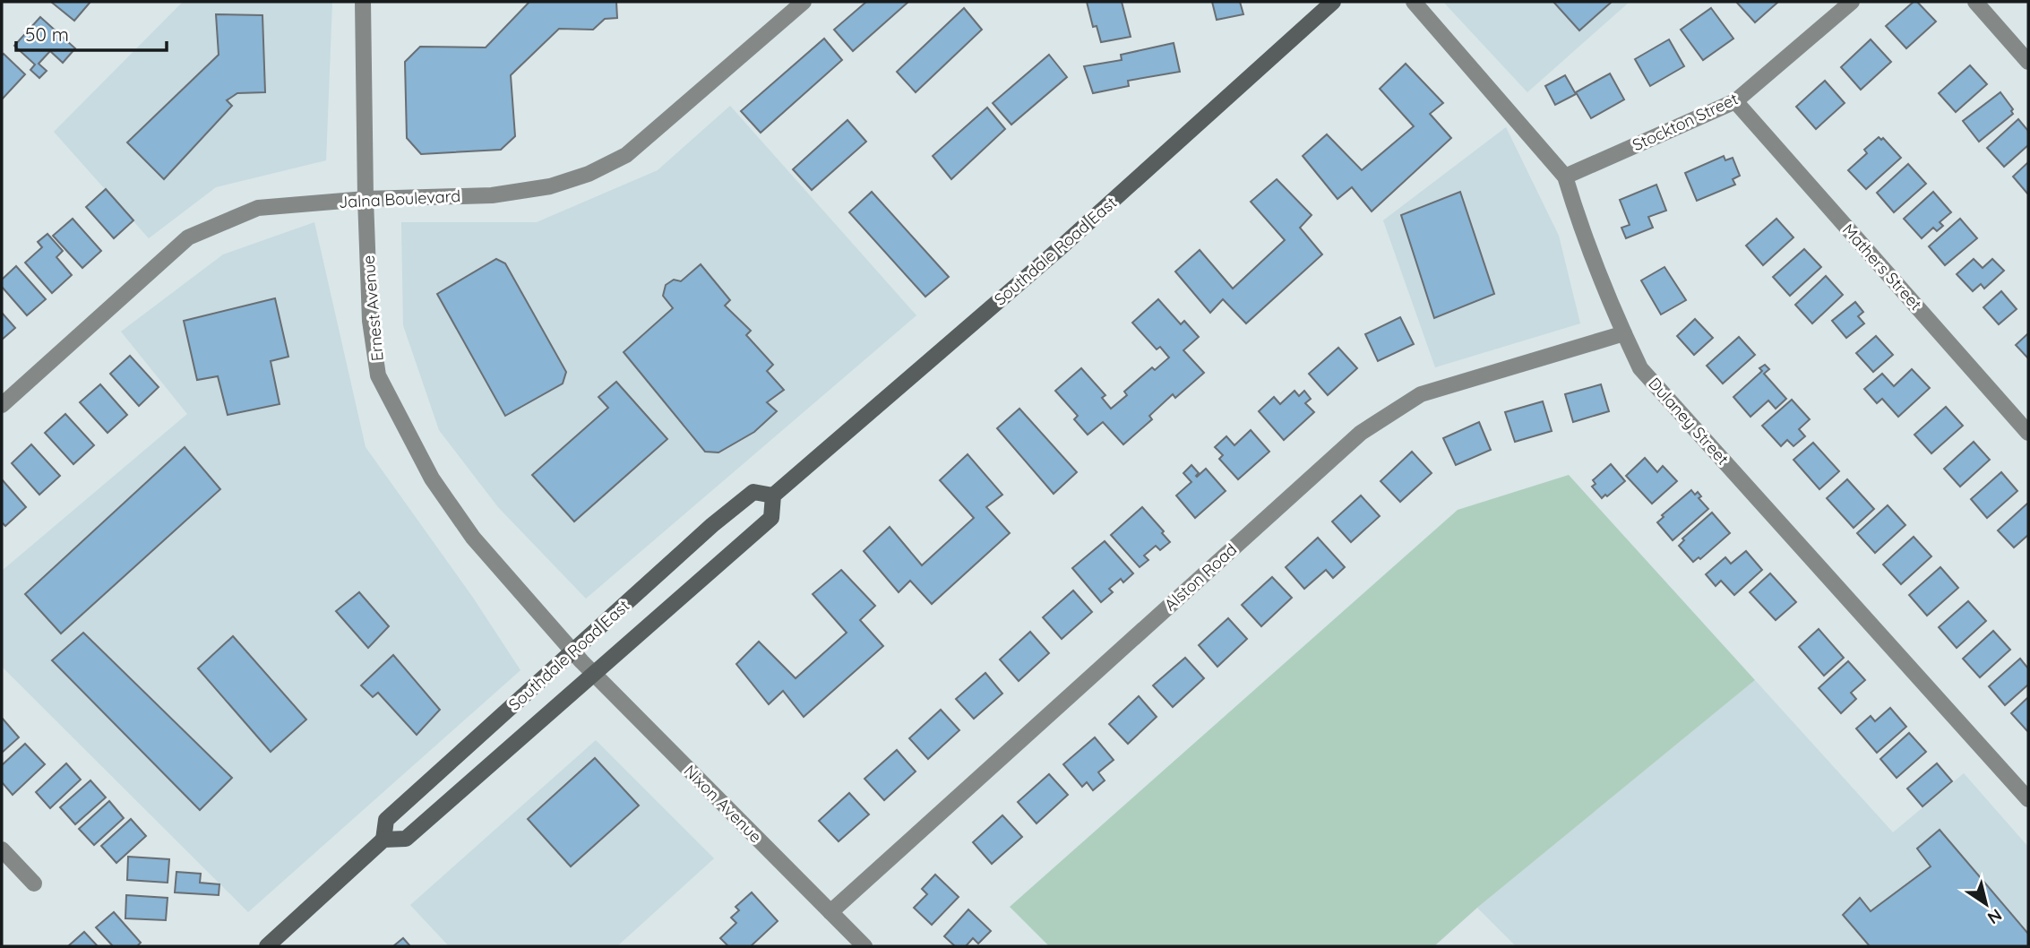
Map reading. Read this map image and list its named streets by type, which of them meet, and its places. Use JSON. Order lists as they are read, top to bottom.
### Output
{
  "streets": {
    "main road": ["Southdale Road East"],
    "street": [
      "Stockton Street",
      "Jalna Boulevard",
      "Mathers Street",
      "Ernest Avenue",
      "Dulaney Street",
      "Alston Road",
      "Nixon Avenue"
    ]
  },
  "crossings": [
    ["Stockton Street", "Mathers Street"],
    ["Stockton Street", "Dulaney Street"],
    ["Jalna Boulevard", "Ernest Avenue"],
    ["Southdale Road East", "Ernest Avenue"],
    ["Southdale Road East", "Nixon Avenue"],
    ["Ernest Avenue", "Nixon Avenue"],
    ["Dulaney Street", "Alston Road"],
    ["Alston Road", "Nixon Avenue"]
  ],
  "scale_bar": "50 m",
  "north": "bottom right"
}
